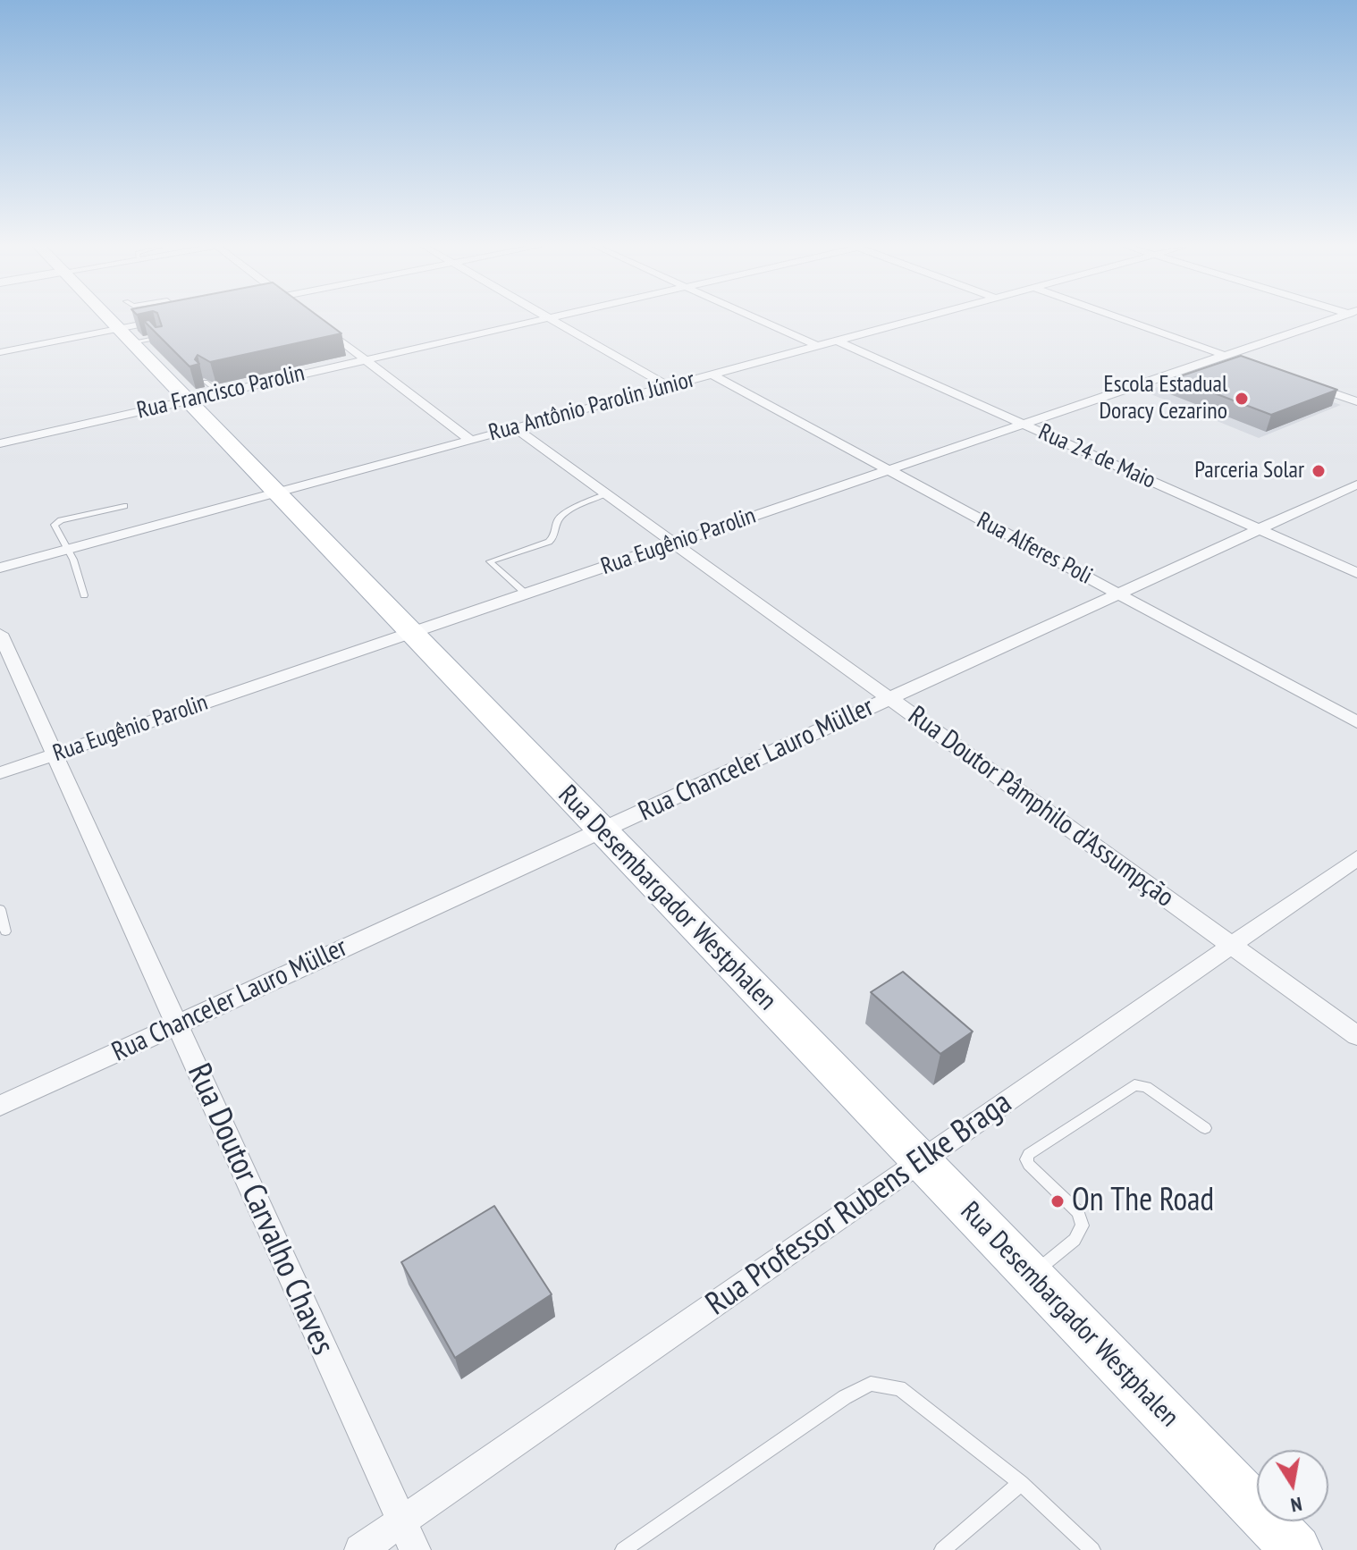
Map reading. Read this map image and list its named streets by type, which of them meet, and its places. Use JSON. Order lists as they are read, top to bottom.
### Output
{
  "streets": {
    "main road": ["Rua Desembargador Westphalen"],
    "street": [
      "Rua Francisco Parolin",
      "Rua Antônio Parolin Júnior",
      "Rua 24 de Maio",
      "Rua Eugênio Parolin",
      "Rua Alferes Poli",
      "Rua Chanceler Lauro Müller",
      "Rua Doutor Pâmphilo d'Assumpção",
      "Rua Professor Rubens Elke Braga",
      "Rua Doutor Carvalho Chaves"
    ]
  },
  "crossings": [
    ["Rua Francisco Parolin", "Rua Desembargador Westphalen"],
    ["Rua Antônio Parolin Júnior", "Rua 24 de Maio"],
    ["Rua Antônio Parolin Júnior", "Rua Alferes Poli"],
    ["Rua Antônio Parolin Júnior", "Rua Doutor Pâmphilo d'Assumpção"],
    ["Rua Antônio Parolin Júnior", "Rua Desembargador Westphalen"],
    ["Rua 24 de Maio", "Rua Eugênio Parolin"],
    ["Rua 24 de Maio", "Rua Chanceler Lauro Müller"],
    ["Rua Eugênio Parolin", "Rua Alferes Poli"],
    ["Rua Eugênio Parolin", "Rua Doutor Pâmphilo d'Assumpção"],
    ["Rua Eugênio Parolin", "Rua Desembargador Westphalen"],
    ["Rua Eugênio Parolin", "Rua Doutor Carvalho Chaves"],
    ["Rua Alferes Poli", "Rua Chanceler Lauro Müller"],
    ["Rua Chanceler Lauro Müller", "Rua Doutor Pâmphilo d'Assumpção"],
    ["Rua Chanceler Lauro Müller", "Rua Desembargador Westphalen"],
    ["Rua Chanceler Lauro Müller", "Rua Doutor Carvalho Chaves"],
    ["Rua Doutor Pâmphilo d'Assumpção", "Rua Professor Rubens Elke Braga"],
    ["Rua Desembargador Westphalen", "Rua Professor Rubens Elke Braga"],
    ["Rua Professor Rubens Elke Braga", "Rua Doutor Carvalho Chaves"]
  ],
  "places": ["Escola Estadual Doracy Cezarino", "Parceria Solar", "On The Road"],
  "north": "bottom"
}
